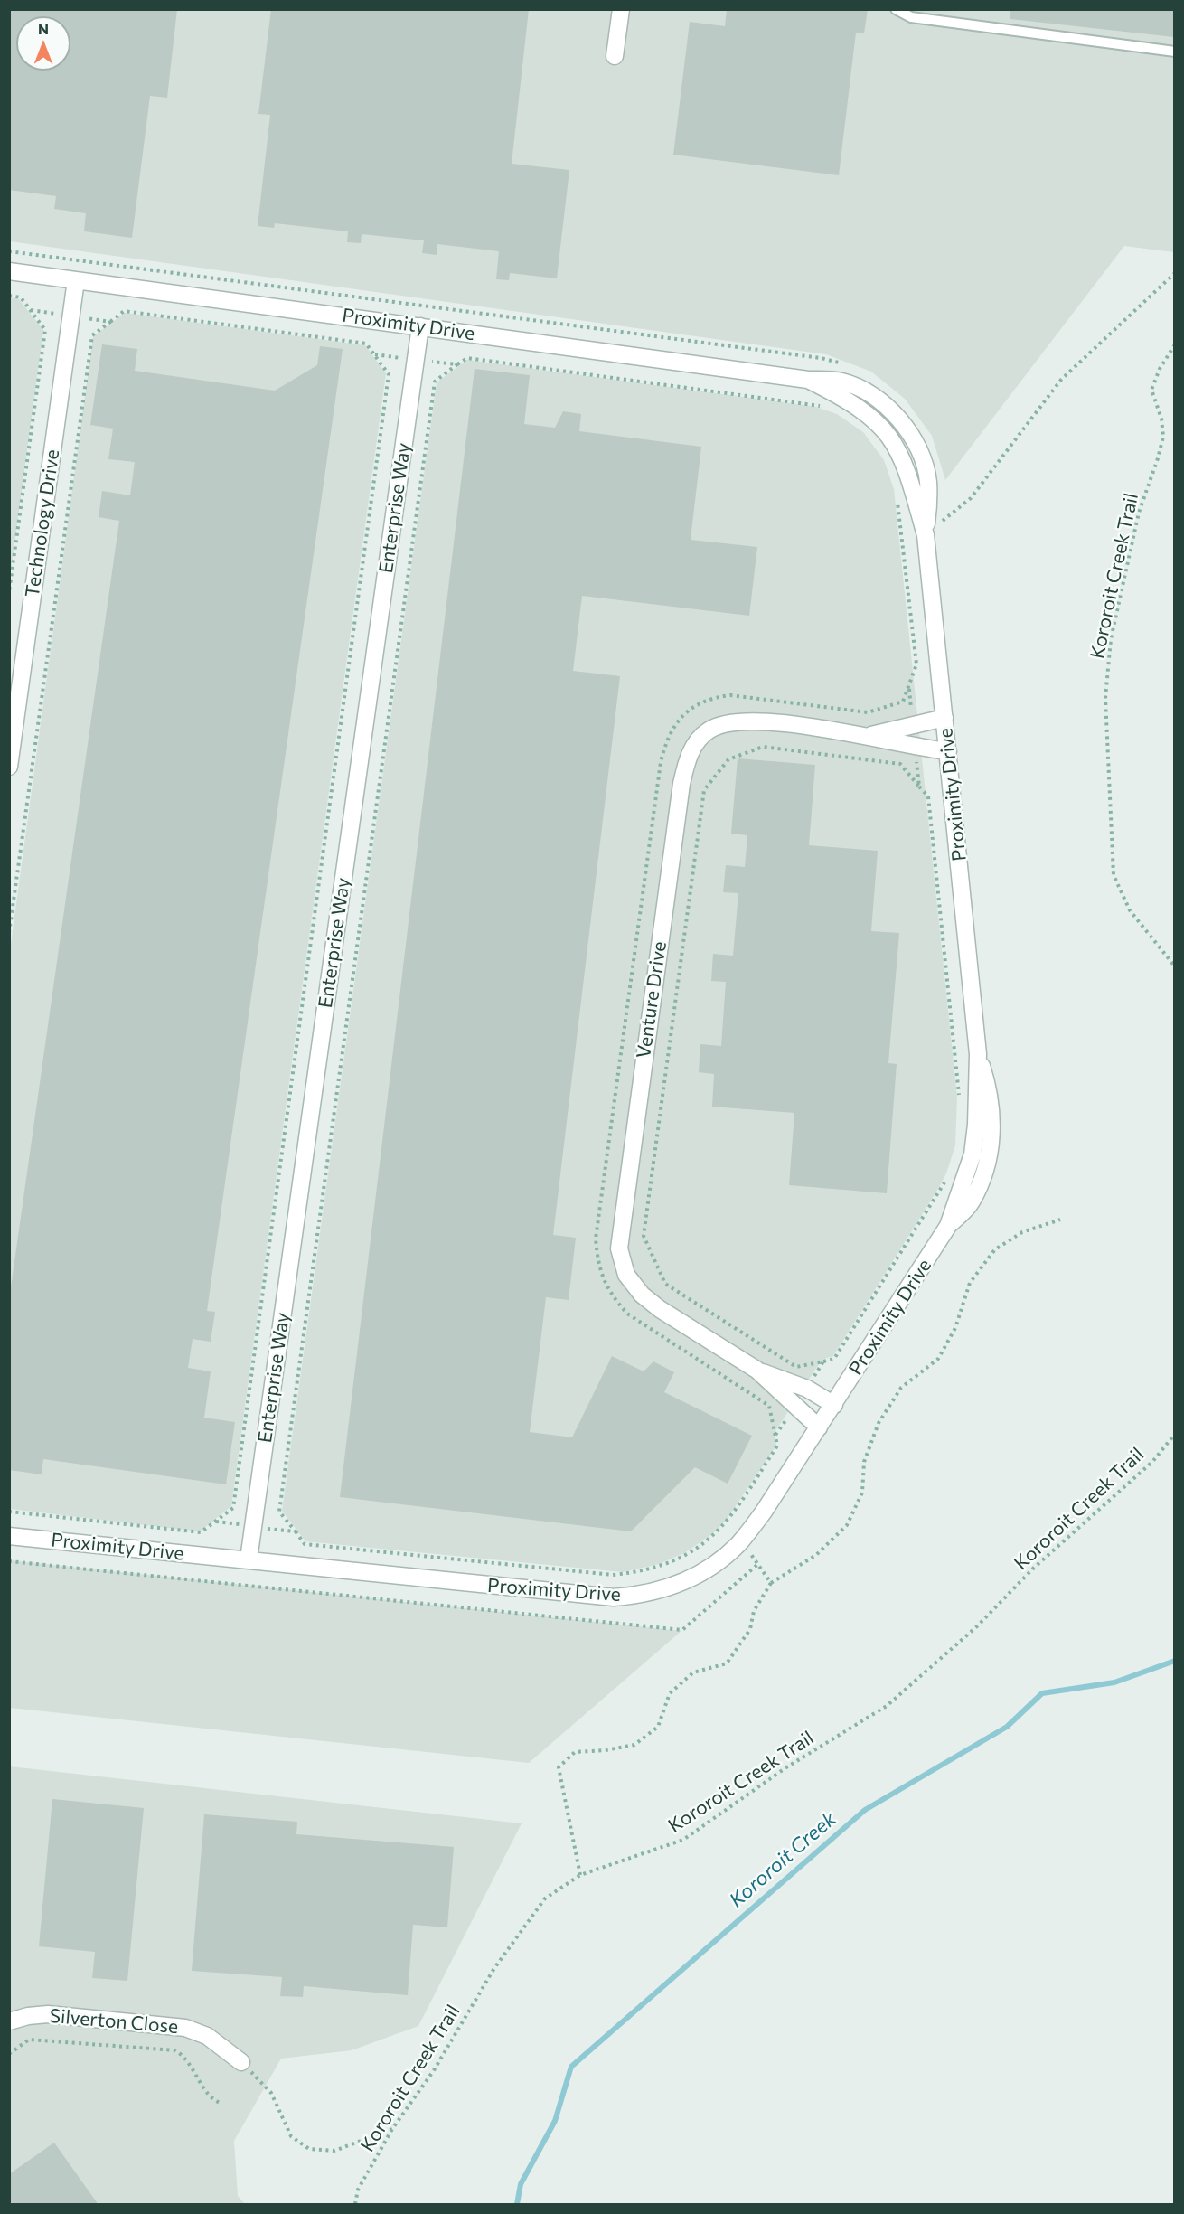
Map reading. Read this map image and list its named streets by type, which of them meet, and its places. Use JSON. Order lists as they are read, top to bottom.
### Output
{
  "streets": {
    "street": [
      "Proximity Drive",
      "Enterprise Way",
      "Technology Drive",
      "Venture Drive",
      "Silverton Close"
    ],
    "path": ["Kororoit Creek Trail"]
  },
  "crossings": [
    ["Proximity Drive", "Enterprise Way"],
    ["Proximity Drive", "Technology Drive"],
    ["Proximity Drive", "Venture Drive"]
  ],
  "water": ["Kororoit Creek"],
  "north": "top"
}
